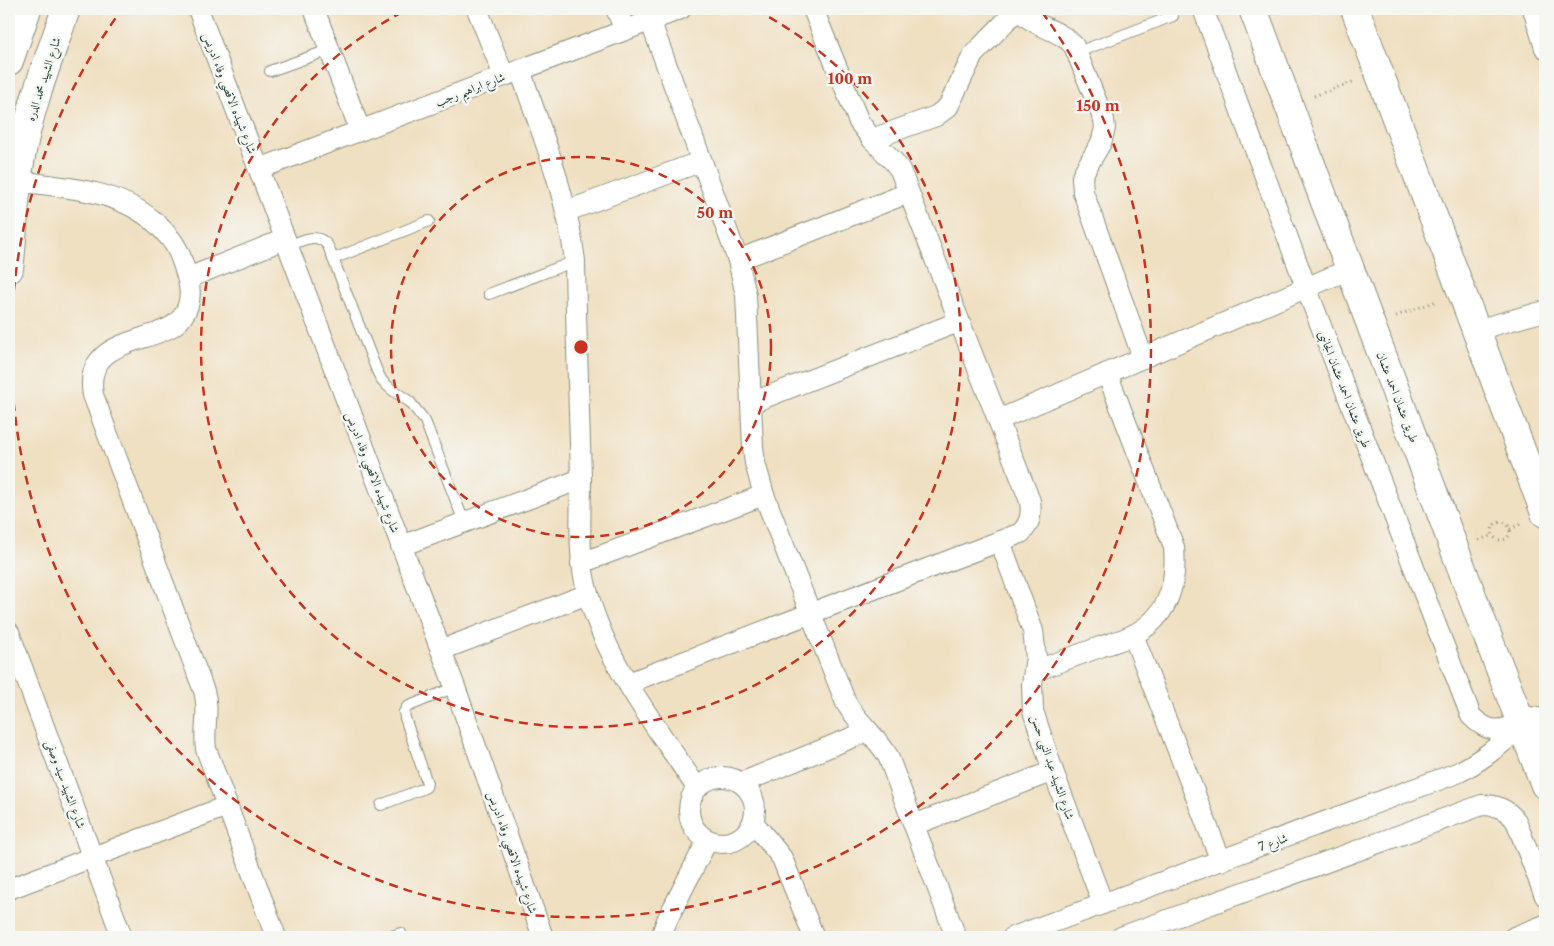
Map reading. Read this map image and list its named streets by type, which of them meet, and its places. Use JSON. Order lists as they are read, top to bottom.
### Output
{
  "streets": {
    "main road": ["شارع الشهيد محمد الدره", "طريق عثمان احمد عثمان"],
    "street": [
      "شارع ابراهيم رجب",
      "شارع شهيده الاقصي وفاء ادريس",
      "طريق عثمان احمد عثمان الجانبى",
      "شارع الشهيد عبد النبى حسن",
      "شارع الشهيد سيد وصفى",
      "شارع 7"
    ]
  },
  "crossings": [
    ["شارع ابراهيم رجب", "شارع شهيده الاقصي وفاء ادريس"],
    ["طريق عثمان احمد عثمان الجانبى", "طريق عثمان احمد عثمان"],
    ["طريق عثمان احمد عثمان الجانبى", "شارع 7"],
    ["طريق عثمان احمد عثمان", "شارع 7"],
    ["شارع الشهيد عبد النبى حسن", "شارع 7"]
  ],
  "rings": ["100 m", "150 m", "50 m"]
}
